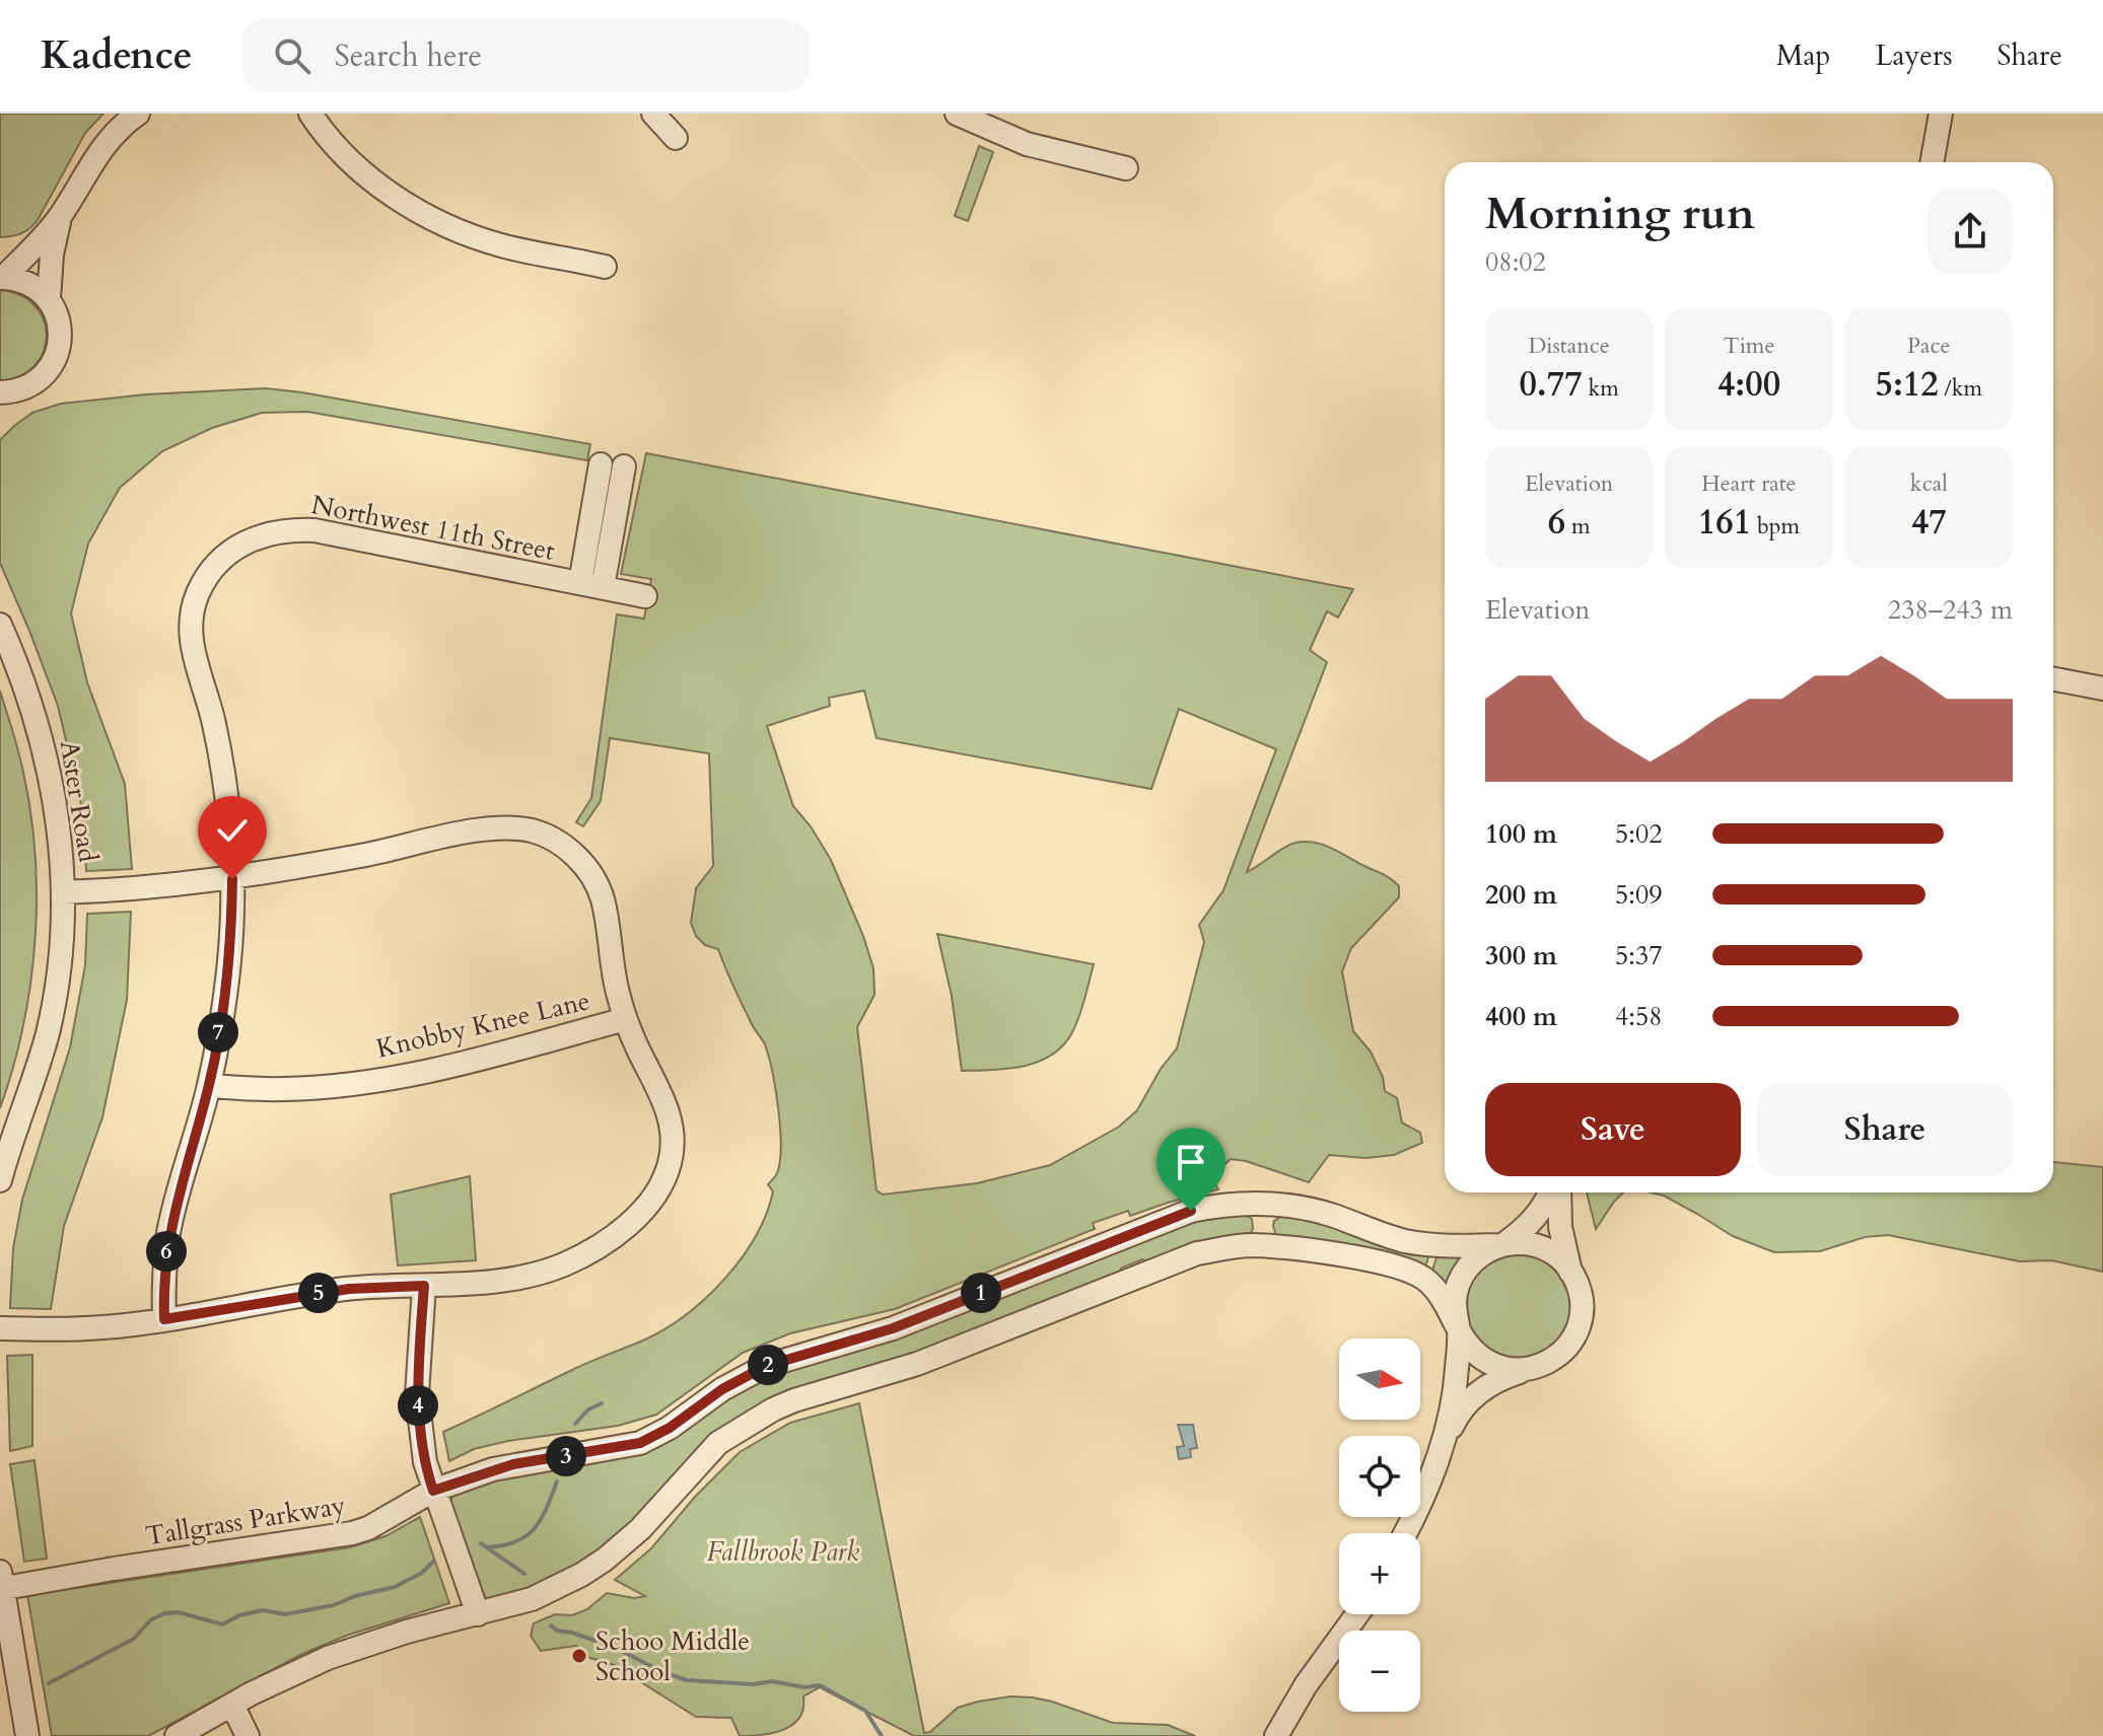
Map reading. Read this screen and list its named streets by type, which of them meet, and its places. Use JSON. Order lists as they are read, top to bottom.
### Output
{
  "streets": {
    "street": [
      "Northwest 11th Street",
      "Aster Road",
      "Knobby Knee Lane",
      "Tallgrass Parkway"
    ]
  },
  "parks": ["Fallbrook Park"],
  "places": ["Schoo Middle School"],
  "north": "right",
  "page": {
    "header": "Kadence",
    "search": "Search here",
    "nav": ["Map", "Layers", "Share"],
    "heading": ["Morning run", "08:02"],
    "stats": [
      ["Distance", "0.77 km"],
      ["Time", "4:00"],
      ["Pace", "5:12 /km"],
      ["Elevation", "6 m"],
      ["Heart rate", "161 bpm"],
      ["kcal", "47"]
    ],
    "chart": ["Elevation", "238–243 m"],
    "list": [
      {
        "name": "100 m",
        "note": "5:02"
      },
      {
        "name": "200 m",
        "note": "5:09"
      },
      {
        "name": "300 m",
        "note": "5:37"
      },
      {
        "name": "400 m",
        "note": "4:58"
      }
    ],
    "pins": [
      "7",
      "6",
      "1",
      "5",
      "2",
      "4",
      "3"
    ],
    "buttons": ["Save", "Share"],
    "map_buttons": ["+", "−"]
  }
}
